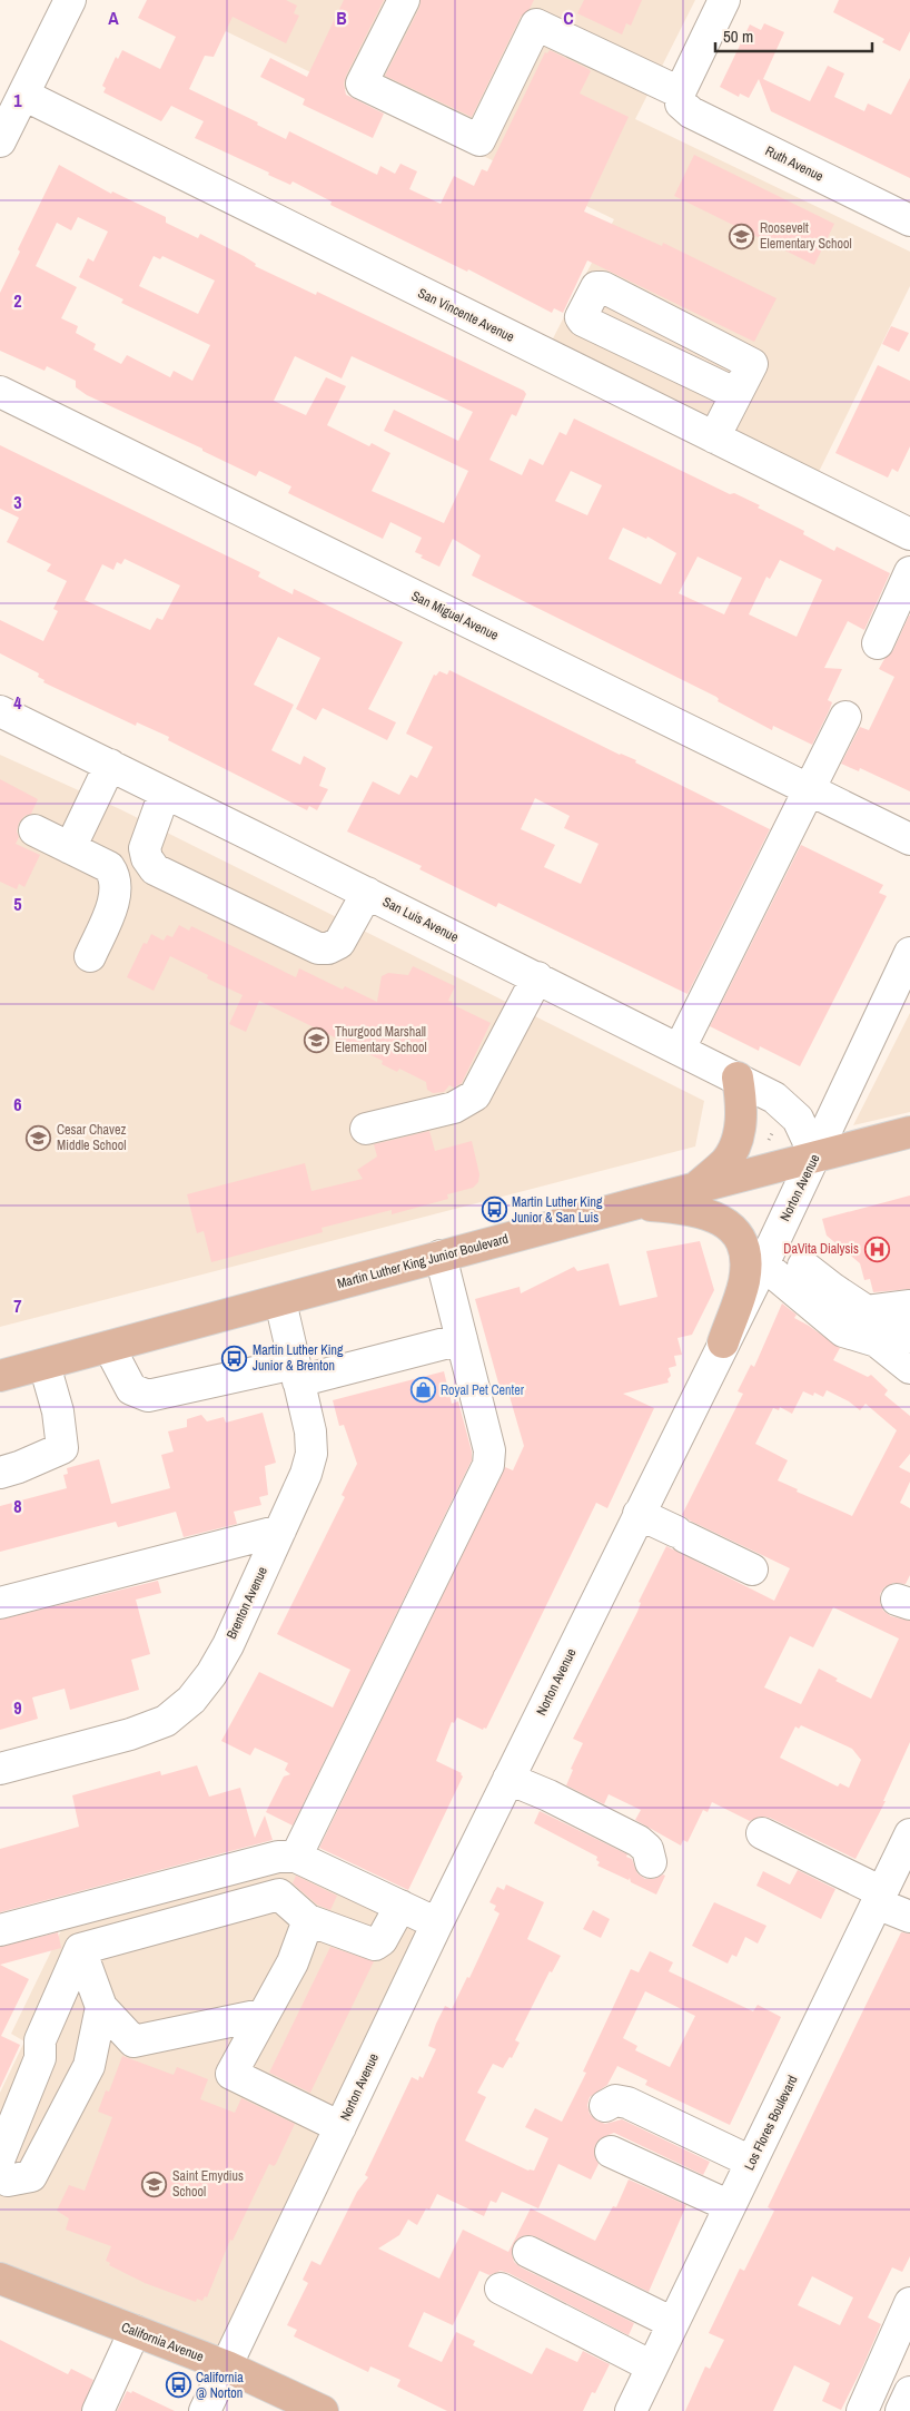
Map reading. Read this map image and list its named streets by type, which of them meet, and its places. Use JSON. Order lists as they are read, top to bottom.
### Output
{
  "streets": {
    "main road": ["Martin Luther King Junior Boulevard", "California Avenue"],
    "street": [
      "Ruth Avenue",
      "San Vincente Avenue",
      "San Miguel Avenue",
      "San Luis Avenue",
      "Norton Avenue",
      "Brenton Avenue",
      "Los Flores Boulevard"
    ]
  },
  "crossings": [
    ["San Luis Avenue", "Norton Avenue"],
    ["San Luis Avenue", "Martin Luther King Junior Boulevard"],
    ["Norton Avenue", "Martin Luther King Junior Boulevard"],
    ["Norton Avenue", "California Avenue"],
    ["Martin Luther King Junior Boulevard", "Brenton Avenue"]
  ],
  "places": {
    "school or university": [
      "Roosevelt Elementary School",
      "Thurgood Marshall Elementary School",
      "Cesar Chavez Middle School",
      "Saint Emydius School"
    ],
    "bus stop": ["Martin Luther King Junior & San Luis", "Martin Luther King Junior & Brenton", "California @ Norton"],
    "hospital": ["DaVita Dialysis"],
    "shop": ["Royal Pet Center"]
  },
  "scale_bar": "50 m",
  "grid": {
    "columns": ["A", "B", "C"],
    "rows": [
      "1",
      "2",
      "3",
      "4",
      "5",
      "6",
      "7",
      "8",
      "9"
    ]
  }
}
